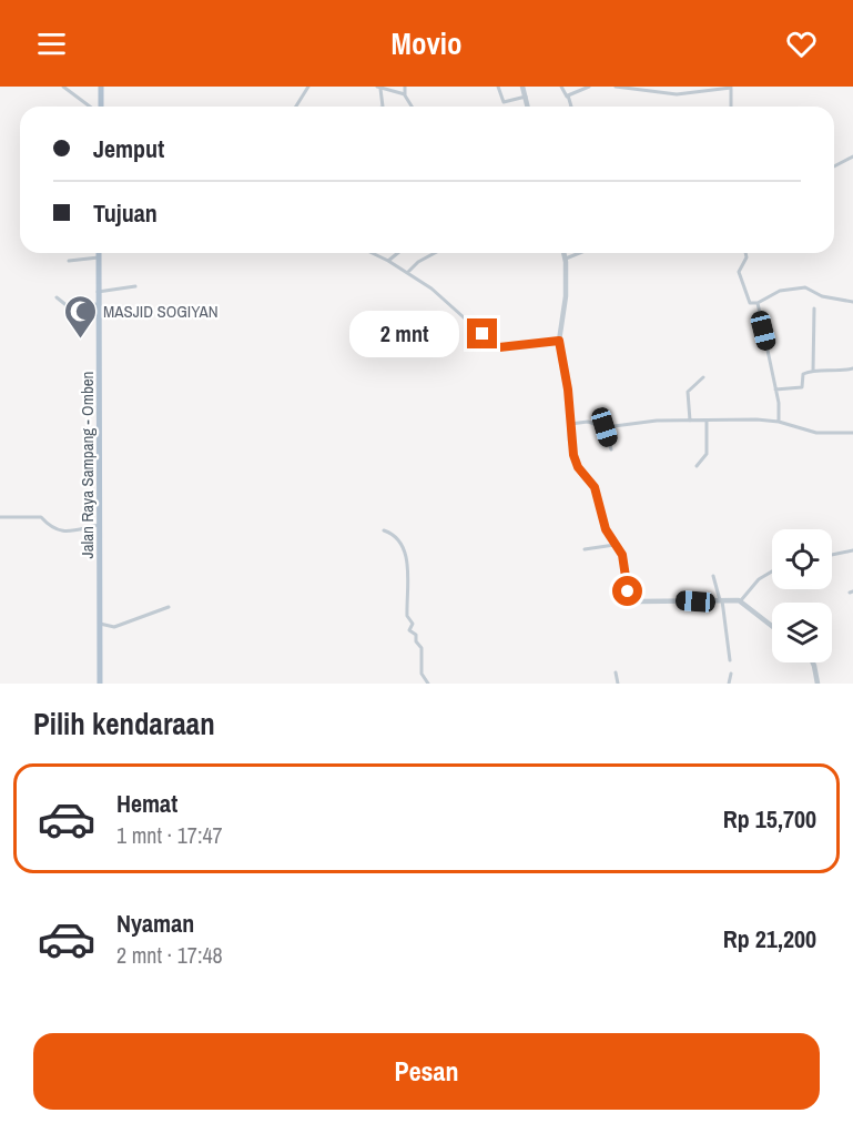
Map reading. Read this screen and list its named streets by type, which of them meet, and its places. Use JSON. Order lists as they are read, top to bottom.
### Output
{
  "streets": {
    "main road": ["Jalan Raya Sampang - Omben"]
  },
  "places": {
    "mosque": ["MASJID SOGIYAN"]
  },
  "page": {
    "header": "Movio",
    "banner": ["Jemput", "Tujuan"],
    "bubble": "2 mnt",
    "heading": "Pilih kendaraan",
    "list": [
      {
        "name": "Hemat",
        "note": "1 mnt · 17:47",
        "value": "Rp 15,700"
      },
      {
        "name": "Nyaman",
        "note": "2 mnt · 17:48",
        "value": "Rp 21,200"
      }
    ],
    "buttons": "Pesan"
  }
}
